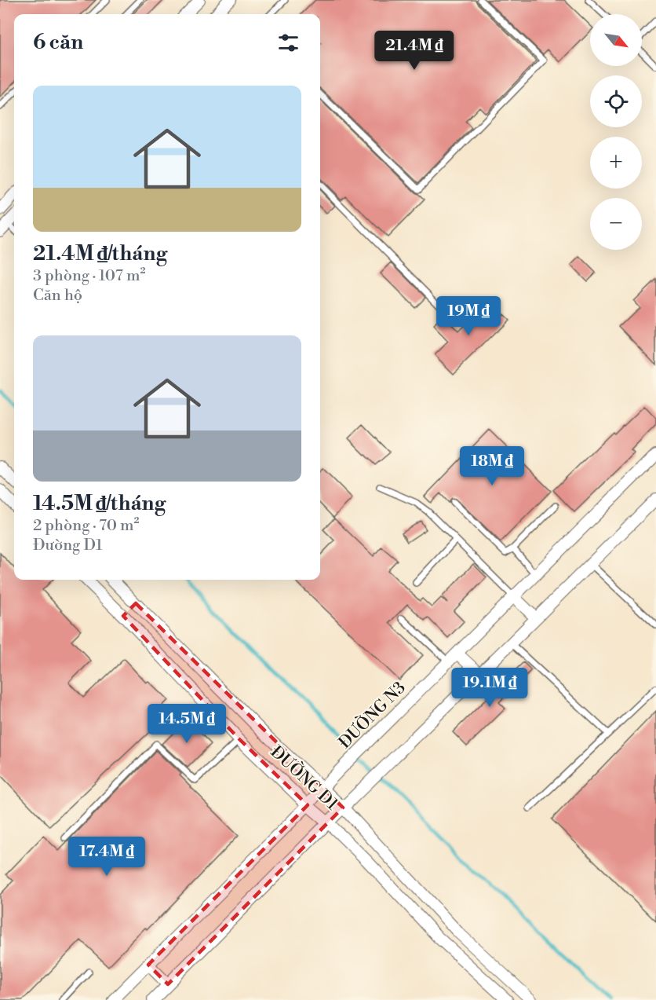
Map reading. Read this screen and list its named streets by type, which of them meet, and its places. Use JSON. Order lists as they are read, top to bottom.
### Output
{
  "streets": {
    "street": ["ĐƯỜNG N3", "ĐƯỜNG D1"]
  },
  "crossings": [
    ["ĐƯỜNG N3", "ĐƯỜNG D1"]
  ],
  "north": "bottom right",
  "page": {
    "map_buttons": ["+", "−"],
    "heading": "6 căn",
    "price": [
      "21.4M ₫",
      "19M ₫",
      "18M ₫",
      "19.1M ₫",
      "14.5M ₫",
      "17.4M ₫"
    ],
    "list": [
      {
        "name": "21.4M ₫/tháng",
        "note": "3 phòng · 107 m² · Căn hộ"
      },
      {
        "name": "14.5M ₫/tháng",
        "note": "2 phòng · 70 m² · Đường D1"
      }
    ]
  }
}
